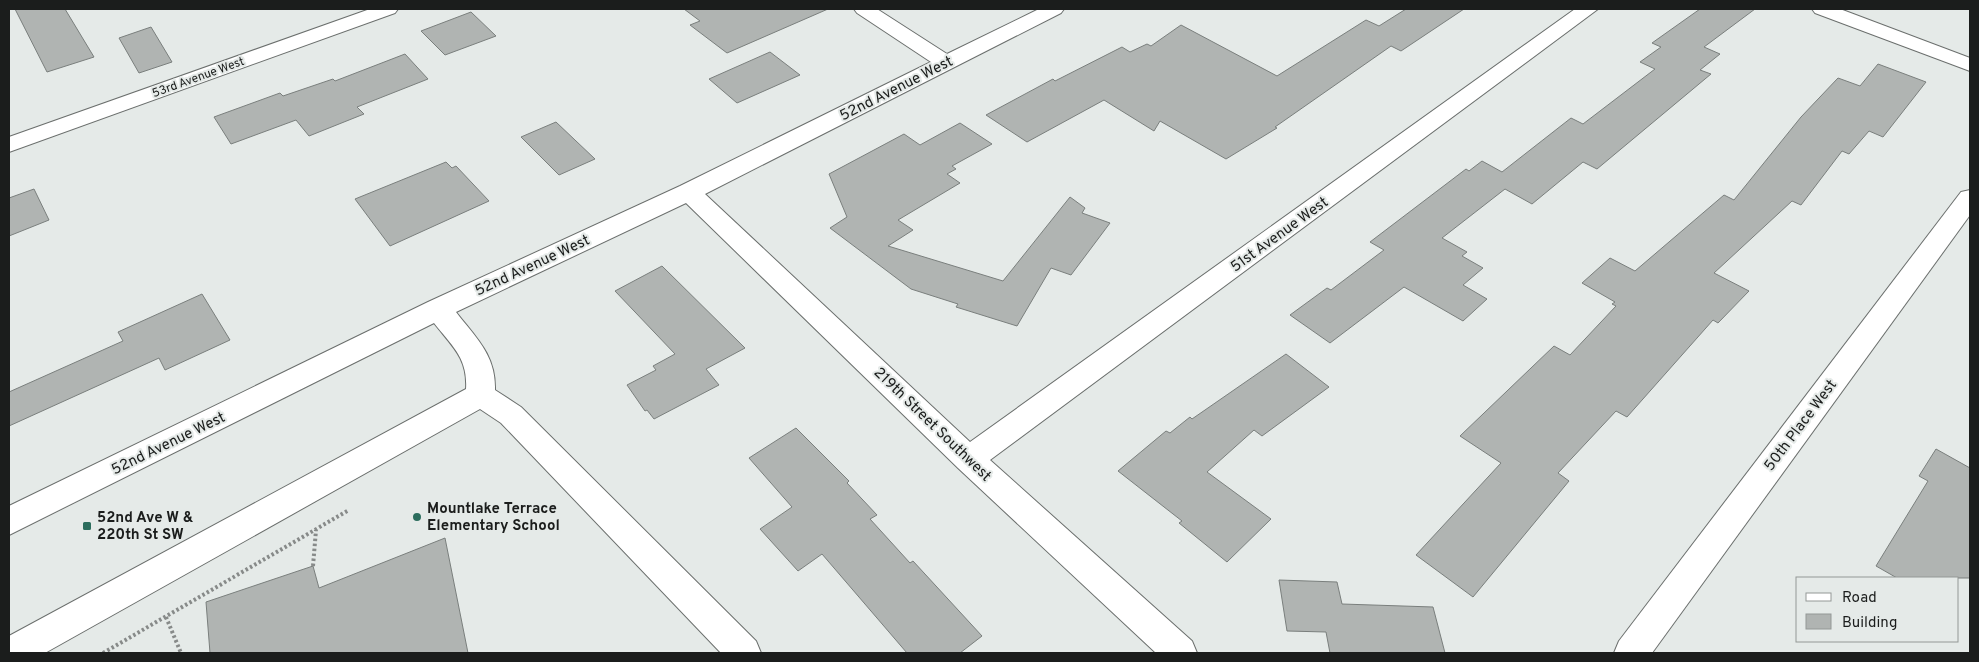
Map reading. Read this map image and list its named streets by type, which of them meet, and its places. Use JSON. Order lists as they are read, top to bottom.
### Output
{
  "streets": {
    "street": [
      "53rd Avenue West",
      "52nd Avenue West",
      "51st Avenue West",
      "219th Street Southwest",
      "50th Place West"
    ]
  },
  "crossings": [
    ["52nd Avenue West", "219th Street Southwest"],
    ["51st Avenue West", "219th Street Southwest"]
  ],
  "places": {
    "other": ["Mountlake Terrace Elementary School"],
    "transit": ["52nd Ave W & 220th St SW"]
  },
  "legend": ["Road", "Building"]
}
